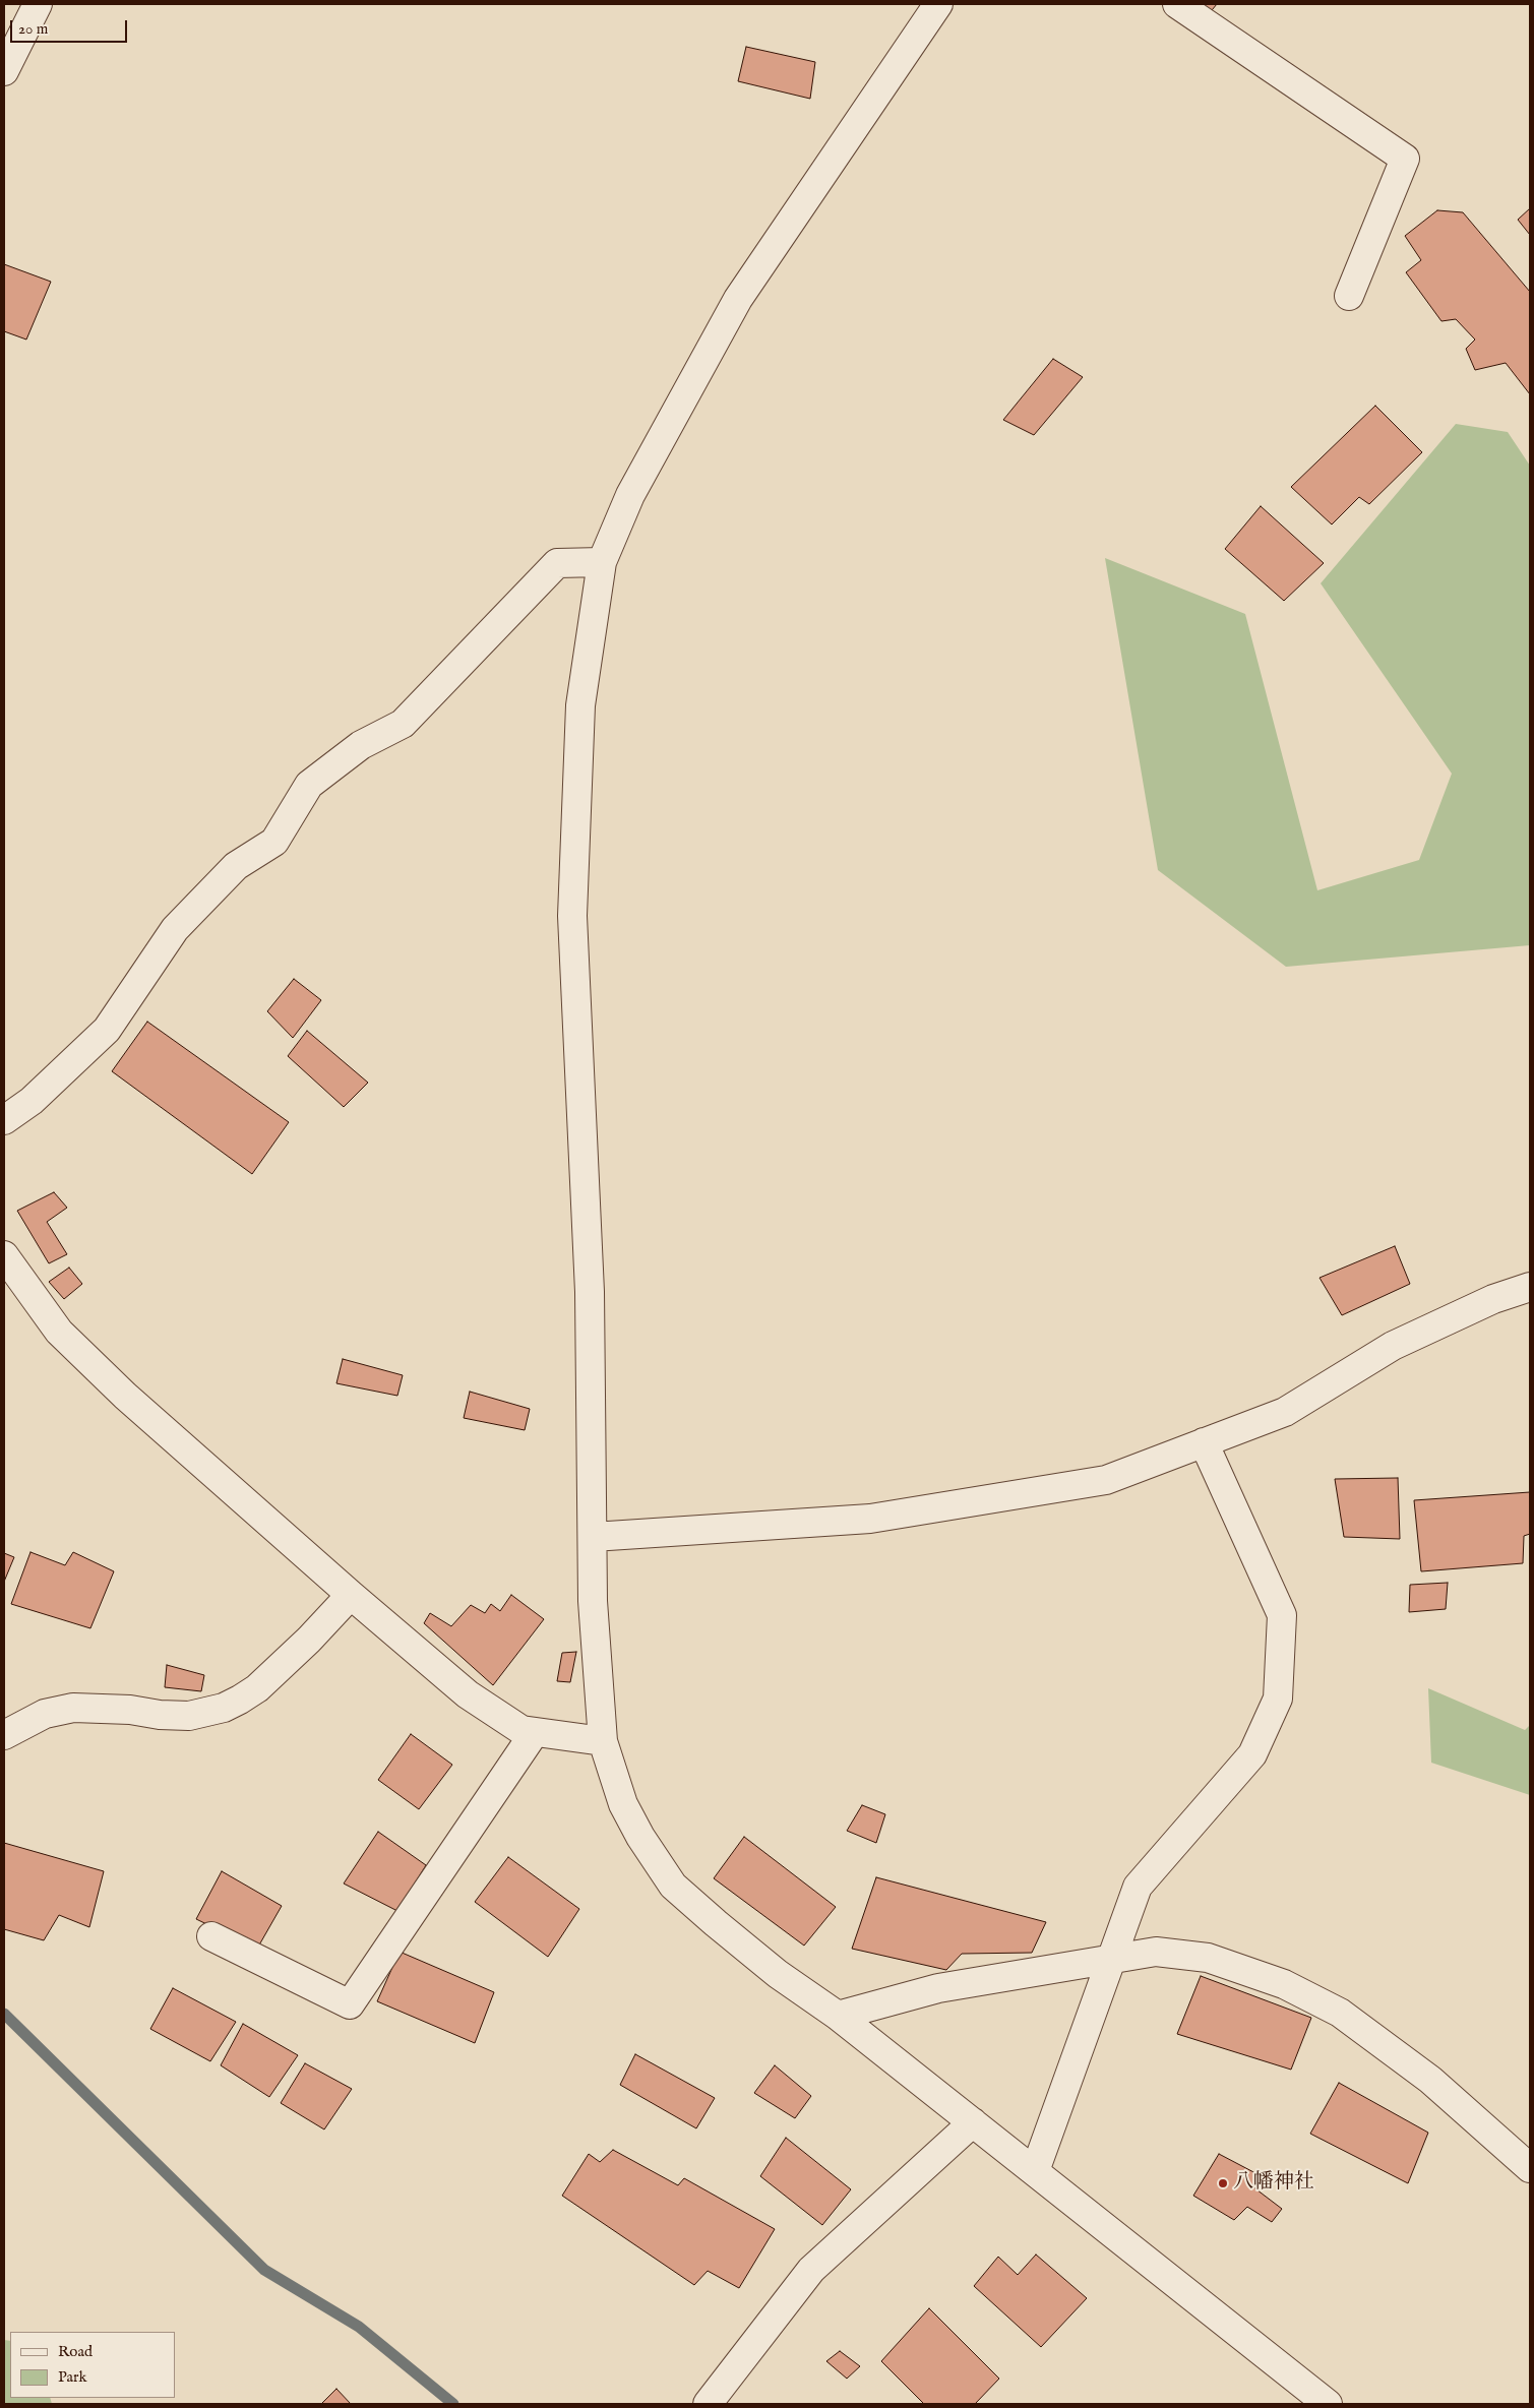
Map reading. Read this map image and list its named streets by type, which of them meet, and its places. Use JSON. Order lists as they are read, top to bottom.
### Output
{
  "places": ["八幡神社"],
  "legend": ["Road", "Park"],
  "scale_bar": "20 m"
}
